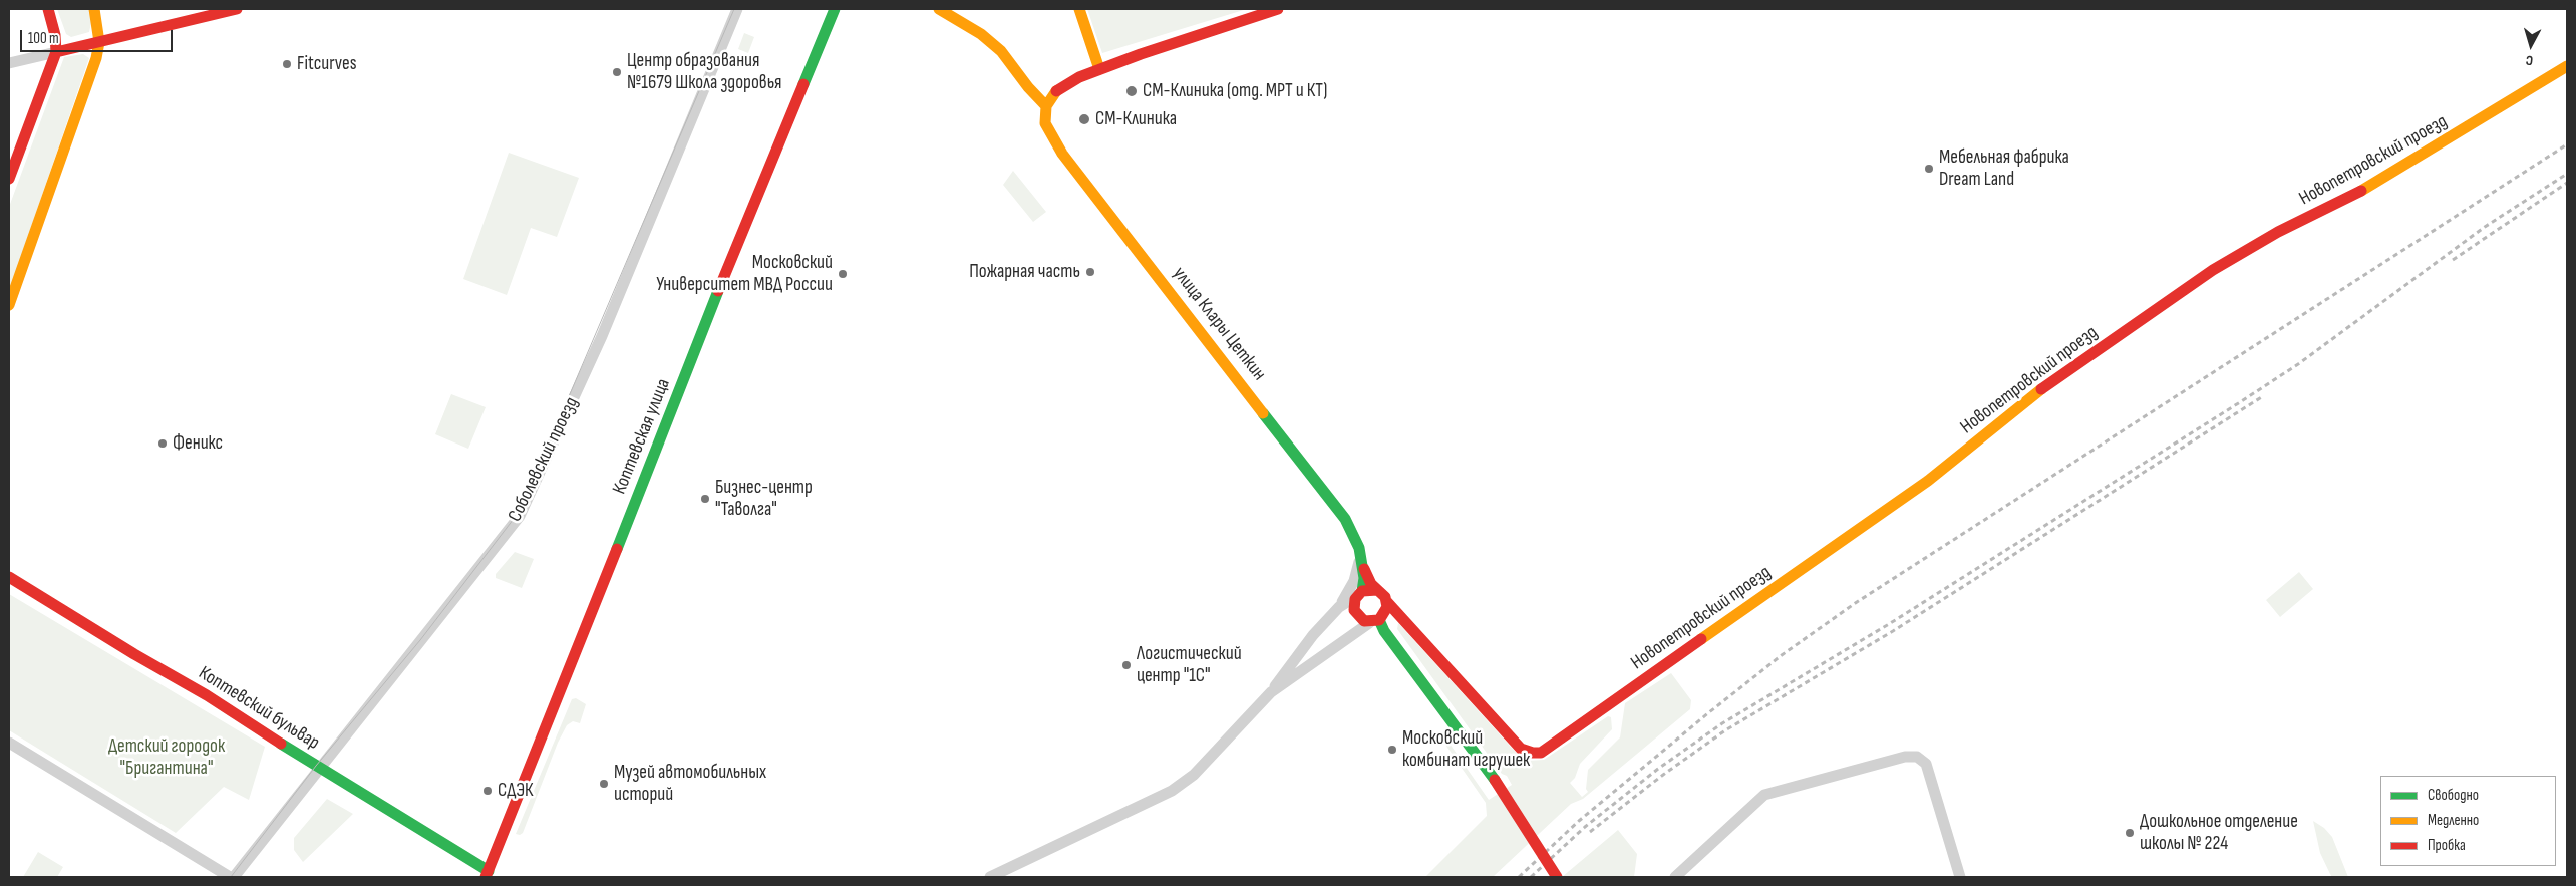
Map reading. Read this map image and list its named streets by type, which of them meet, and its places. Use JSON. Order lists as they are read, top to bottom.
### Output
{
  "streets": {
    "street": [
      "Новопетровский проезд",
      "улица Клары Цеткин",
      "Коптевская улица",
      "Соболевский проезд",
      "Коптевский бульвар"
    ]
  },
  "crossings": [
    ["Новопетровский проезд", "улица Клары Цеткин"],
    ["Коптевская улица", "Коптевский бульвар"],
    ["Соболевский проезд", "Коптевский бульвар"]
  ],
  "parks": ["Детский городок \"Бригантина\""],
  "places": [
    "Fitcurves",
    "Центр образования №1679 Школа здоровья",
    "СМ-Клиника (отд. МРТ и КТ)",
    "СМ-Клиника",
    "Мебельная фабрика Dream Land",
    "Пожарная часть",
    "Московский Университет МВД России",
    "Феникс",
    "Бизнес-центр \"Таволга\"",
    "Логистический центр \"1С\"",
    "Московский комбинат игрушек",
    "Музей автомобильных историй",
    "СДЭК",
    "Дошкольное отделение школы № 224"
  ],
  "legend": ["Свободно", "Медленно", "Пробка"],
  "scale_bar": "100 m",
  "north": "bottom"
}
